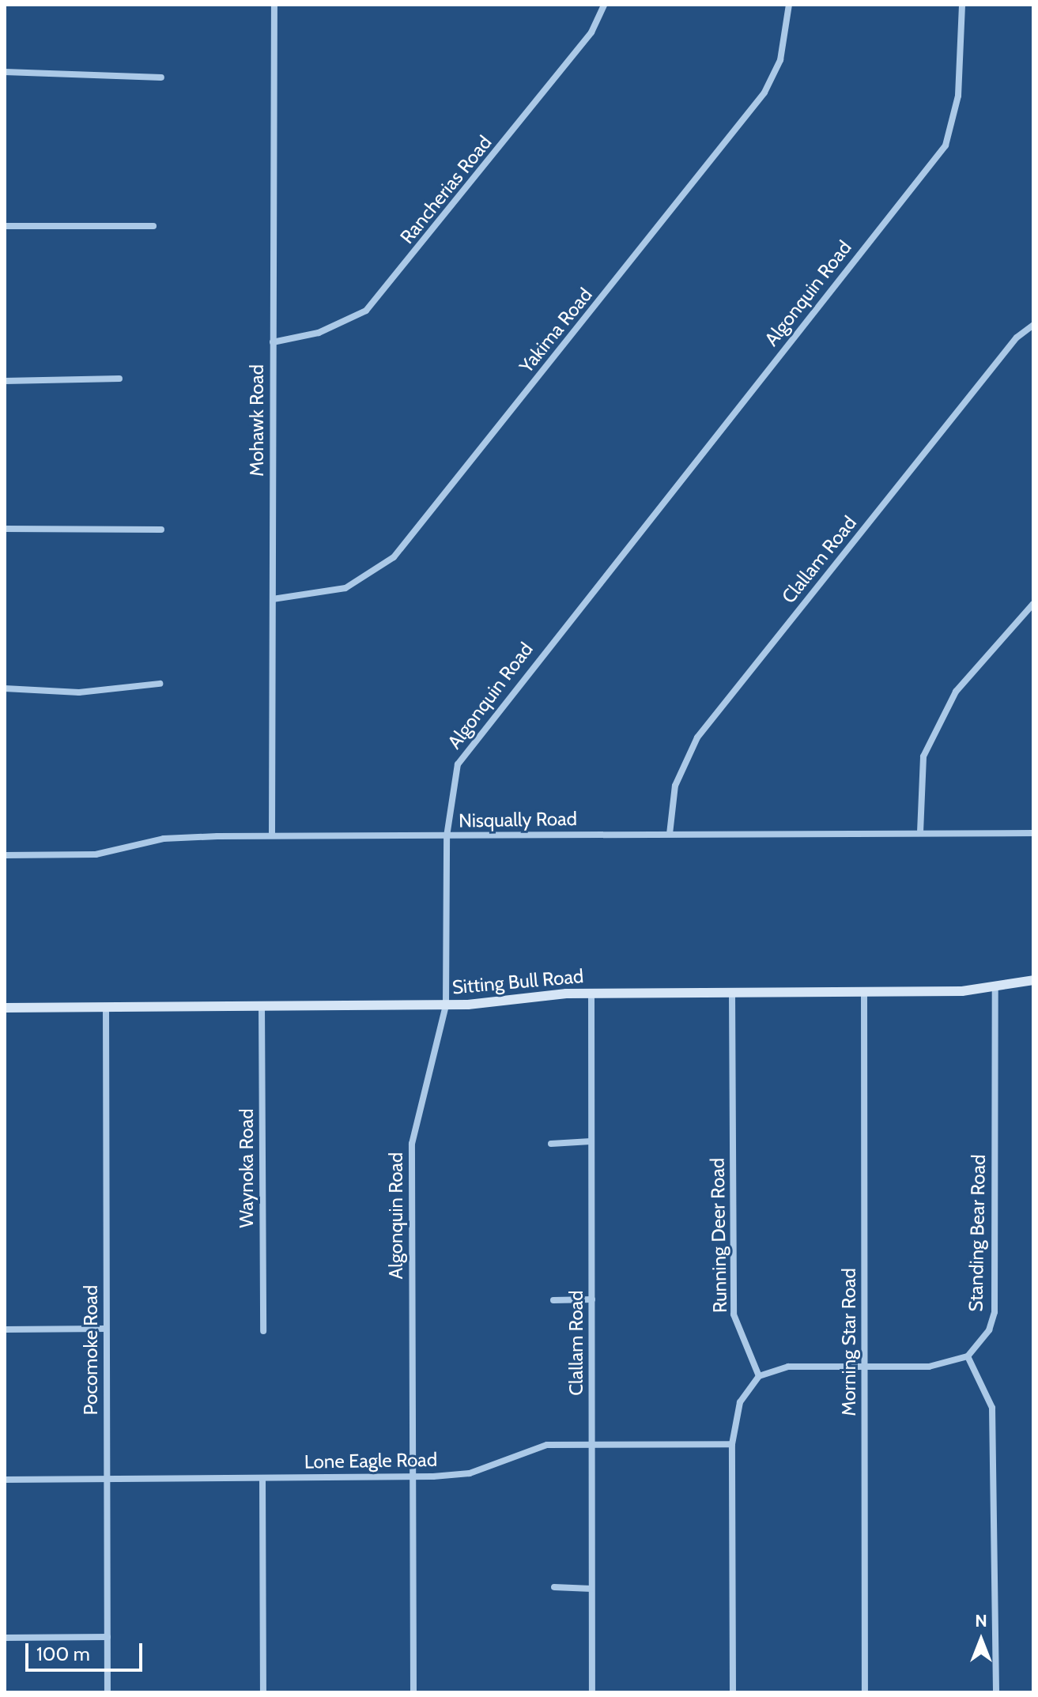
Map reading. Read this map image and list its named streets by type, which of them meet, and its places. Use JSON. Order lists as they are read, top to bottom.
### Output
{
  "streets": {
    "street": [
      "Rancherias Road",
      "Algonquin Road",
      "Yakima Road",
      "Mohawk Road",
      "Clallam Road",
      "Nisqually Road",
      "Sitting Bull Road",
      "Waynoka Road",
      "Standing Bear Road",
      "Running Deer Road",
      "Morning Star Road",
      "Pocomoke Road",
      "Lone Eagle Road"
    ]
  },
  "crossings": [
    ["Rancherias Road", "Mohawk Road"],
    ["Algonquin Road", "Nisqually Road"],
    ["Algonquin Road", "Sitting Bull Road"],
    ["Algonquin Road", "Lone Eagle Road"],
    ["Yakima Road", "Mohawk Road"],
    ["Mohawk Road", "Nisqually Road"],
    ["Clallam Road", "Nisqually Road"],
    ["Clallam Road", "Sitting Bull Road"],
    ["Clallam Road", "Lone Eagle Road"],
    ["Sitting Bull Road", "Waynoka Road"],
    ["Sitting Bull Road", "Standing Bear Road"],
    ["Sitting Bull Road", "Running Deer Road"],
    ["Sitting Bull Road", "Morning Star Road"],
    ["Sitting Bull Road", "Pocomoke Road"],
    ["Pocomoke Road", "Lone Eagle Road"]
  ],
  "scale_bar": "100 m",
  "north": "top"
}
